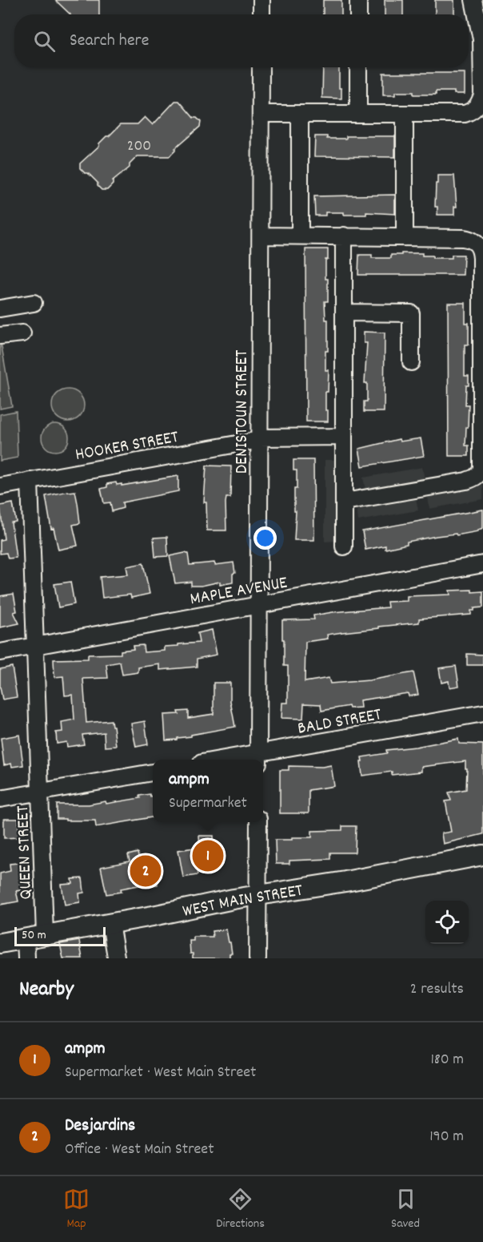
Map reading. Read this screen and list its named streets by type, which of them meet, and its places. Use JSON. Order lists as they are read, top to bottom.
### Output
{
  "streets": {
    "main road": ["WEST MAIN STREET"],
    "street": [
      "DENISTOUN STREET",
      "HOOKER STREET",
      "MAPLE AVENUE",
      "BALD STREET",
      "QUEEN STREET"
    ]
  },
  "crossings": [
    ["DENISTOUN STREET", "HOOKER STREET"],
    ["DENISTOUN STREET", "MAPLE AVENUE"],
    ["DENISTOUN STREET", "BALD STREET"],
    ["HOOKER STREET", "QUEEN STREET"],
    ["MAPLE AVENUE", "QUEEN STREET"],
    ["QUEEN STREET", "WEST MAIN STREET"]
  ],
  "house_numbers": ["200"],
  "scale_bar": "50 m",
  "page": {
    "search": "Search here",
    "popup": ["ampm", "Supermarket"],
    "pins": ["1", "2"],
    "scale": "50 m",
    "heading": ["Nearby", "2 results"],
    "list": [
      {
        "mark": "1",
        "name": "ampm",
        "note": "Supermarket · West Main Street",
        "value": "180 m"
      },
      {
        "mark": "2",
        "name": "Desjardins",
        "note": "Office · West Main Street",
        "value": "190 m"
      }
    ],
    "nav": ["Map", "Directions", "Saved"]
  }
}
